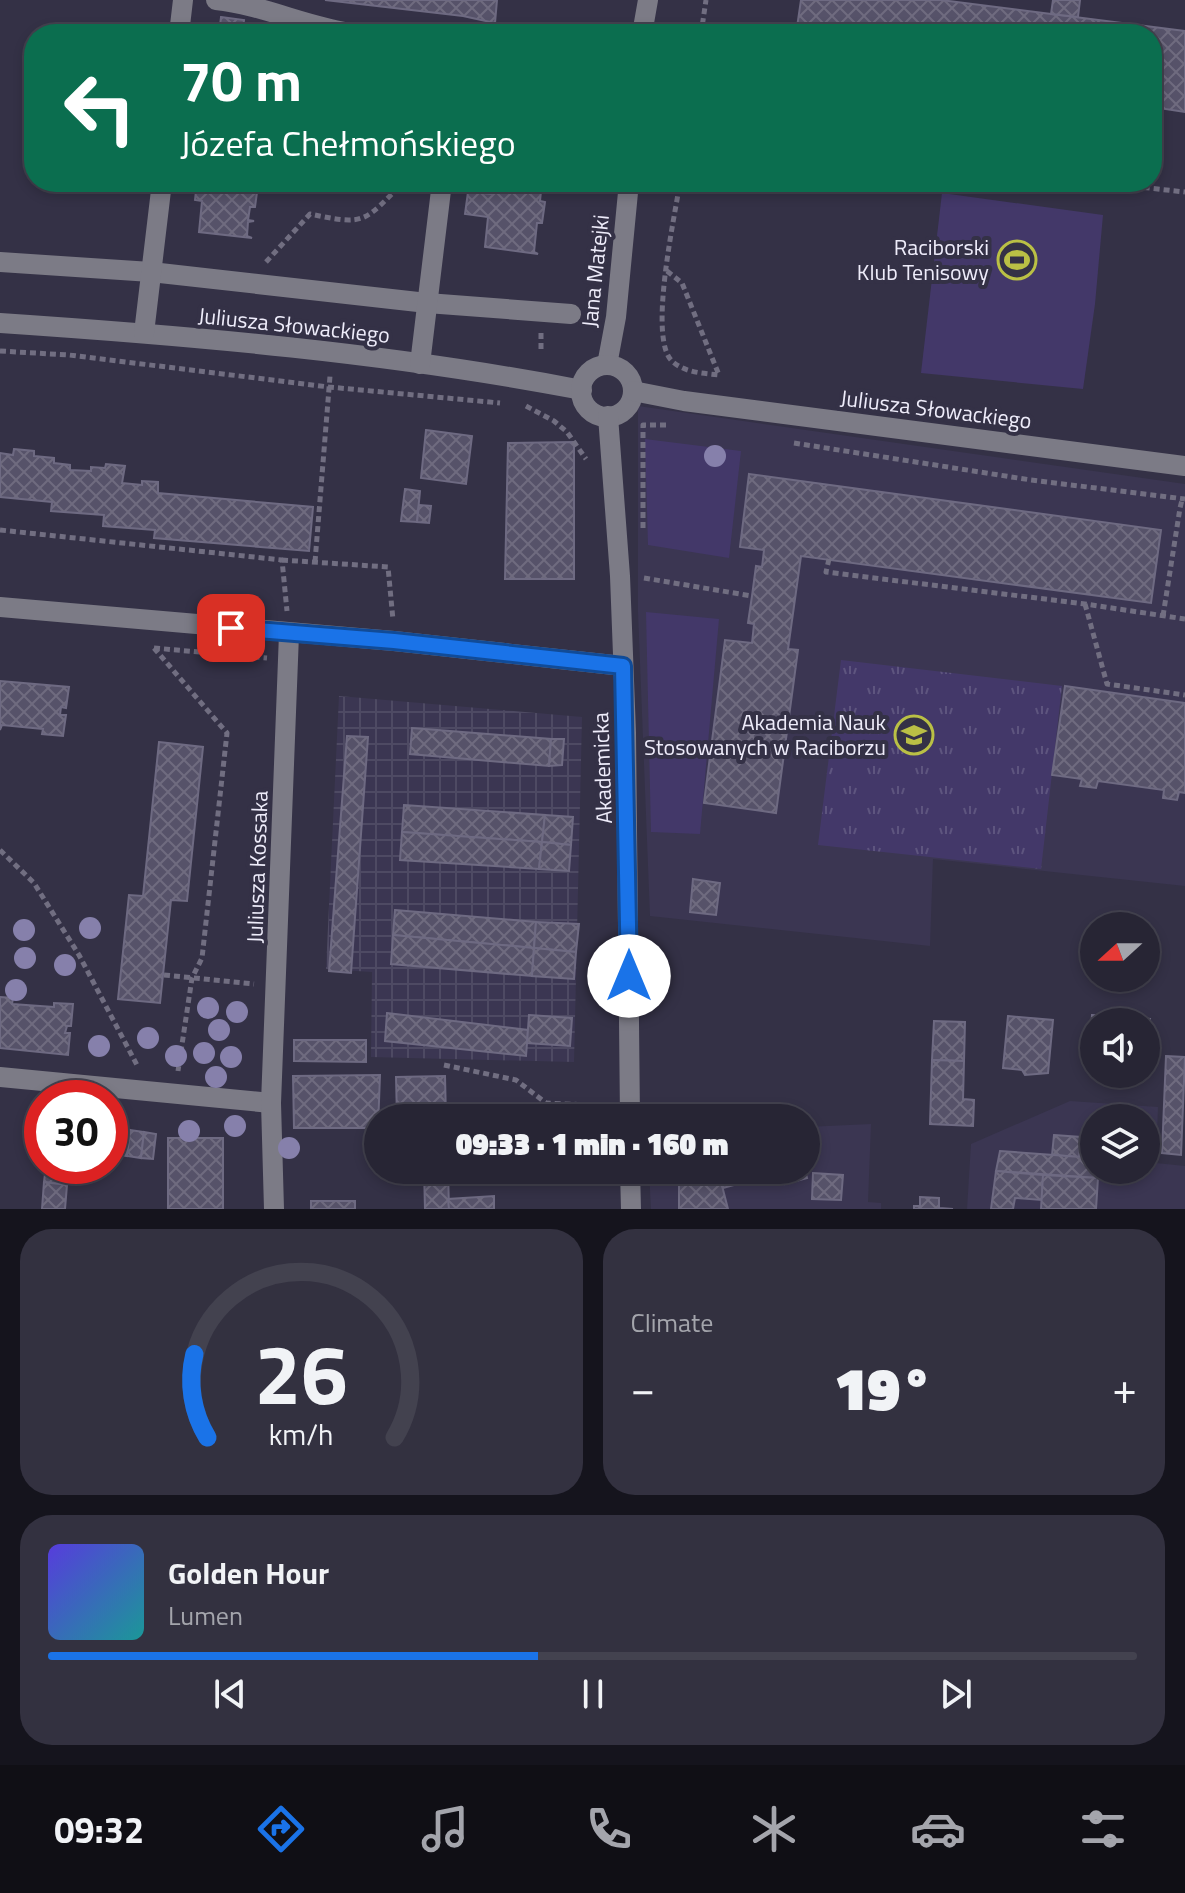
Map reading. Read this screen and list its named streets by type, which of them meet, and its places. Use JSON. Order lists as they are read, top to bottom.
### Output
{
  "streets": {
    "street": [
      "Jana Matejki",
      "Juliusza Słowackiego",
      "Akademicka",
      "Juliusza Kossaka"
    ]
  },
  "crossings": [
    ["Jana Matejki", "Juliusza Słowackiego"],
    ["Jana Matejki", "Akademicka"],
    ["Juliusza Słowackiego", "Akademicka"]
  ],
  "places": {
    "sports": ["Raciborski Klub Tenisowy"],
    "school or university": ["Akademia Nauk Stosowanych w Raciborzu"]
  },
  "north": "left",
  "page": {
    "turn": ["70 m", "Józefa Chełmońskiego"],
    "limit": "30",
    "trip": "09:33 · 1 min · 160 m",
    "tile": "Climate",
    "heat": ["−", "19°", "+"],
    "song": ["Golden Hour", "Lumen"],
    "tabs": "09:32",
    "gauge": ["26", "km/h"]
  }
}
